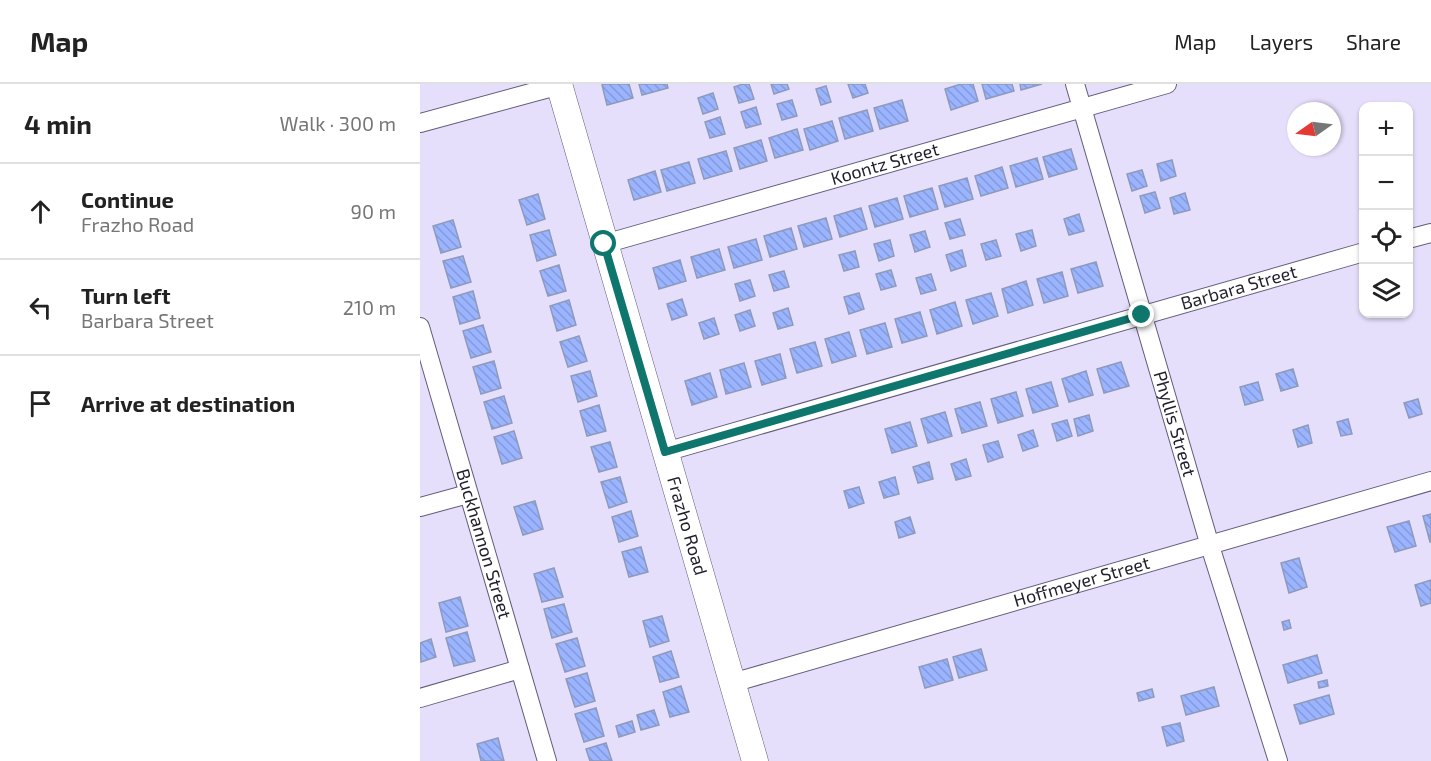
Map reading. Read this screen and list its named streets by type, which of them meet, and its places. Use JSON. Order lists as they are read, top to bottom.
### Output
{
  "streets": {
    "street": [
      "Koontz Street",
      "Barbara Street",
      "Phyllis Street",
      "Frazho Road",
      "Buckhannon Street",
      "Hoffmeyer Street"
    ]
  },
  "crossings": [
    ["Koontz Street", "Phyllis Street"],
    ["Koontz Street", "Frazho Road"],
    ["Barbara Street", "Phyllis Street"],
    ["Barbara Street", "Frazho Road"],
    ["Phyllis Street", "Hoffmeyer Street"],
    ["Frazho Road", "Hoffmeyer Street"]
  ],
  "north": "left",
  "page": {
    "header": "Map",
    "nav": ["Map", "Layers", "Share"],
    "heading": ["4 min", "Walk · 300 m"],
    "map_buttons": ["+", "−"],
    "list": [
      ["Continue", "Frazho Road", "90 m"],
      ["Turn left", "Barbara Street", "210 m"],
      "Arrive at destination"
    ]
  }
}
